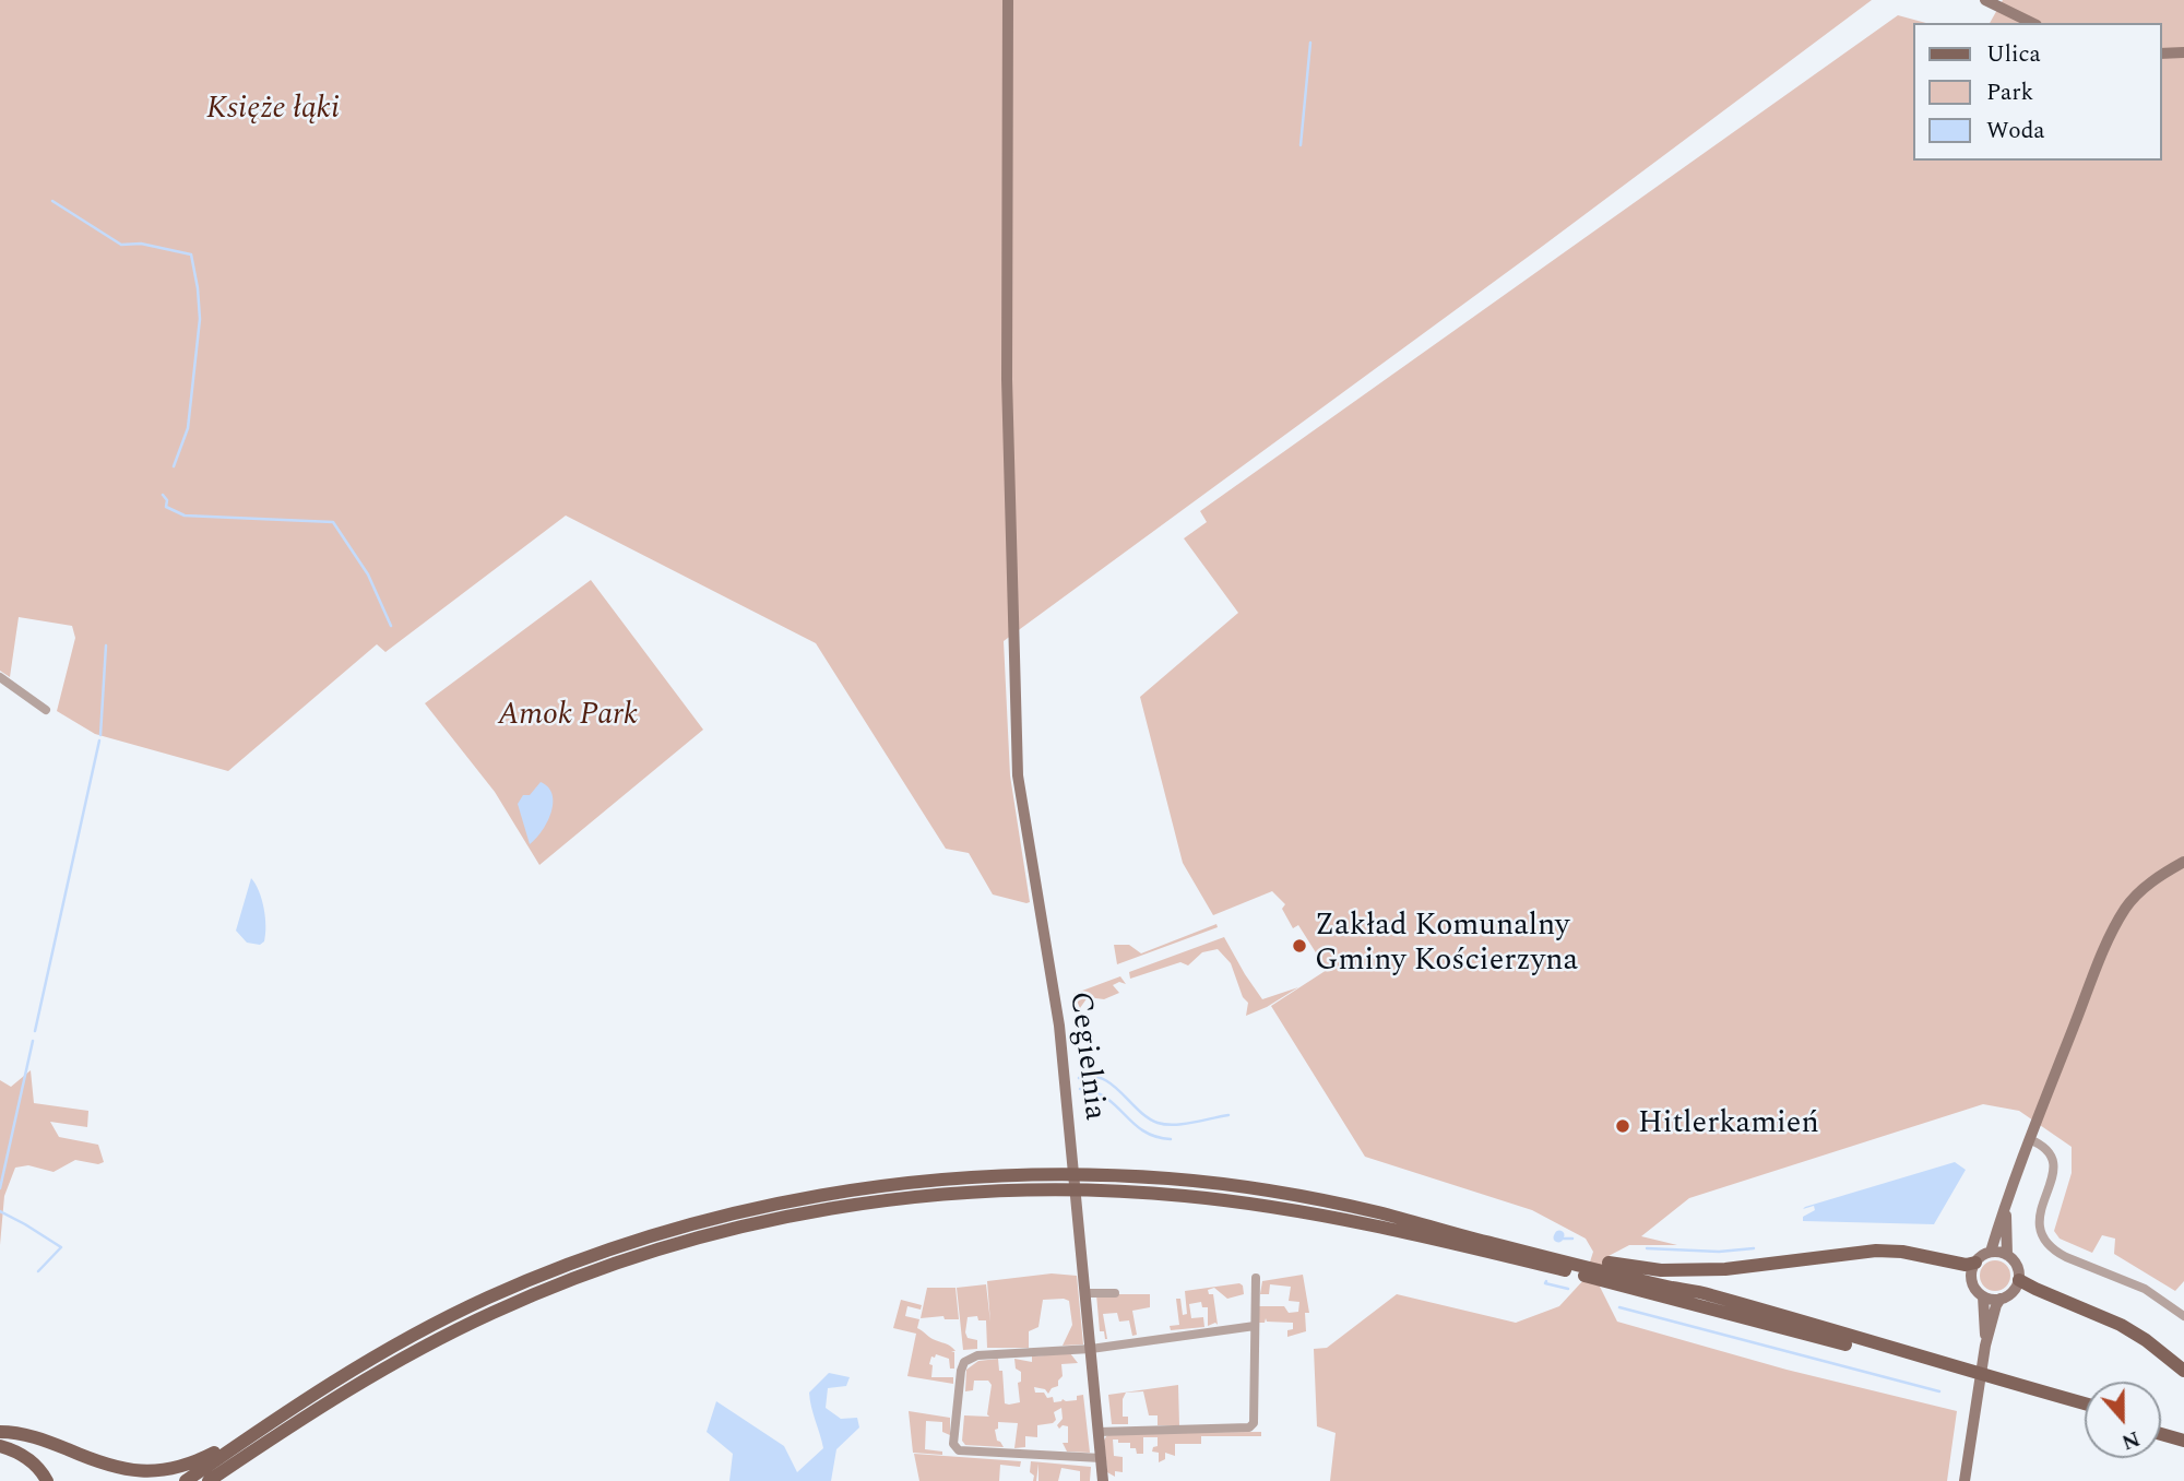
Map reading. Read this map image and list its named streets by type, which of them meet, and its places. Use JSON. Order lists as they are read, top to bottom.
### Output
{
  "streets": {
    "street": ["Cegielnia"]
  },
  "parks": ["Księże łąki", "Amok Park"],
  "places": ["Zakład Komunalny Gminy Kościerzyna", "Hitlerkamień"],
  "legend": ["Ulica", "Park", "Woda"],
  "north": "bottom"
}
